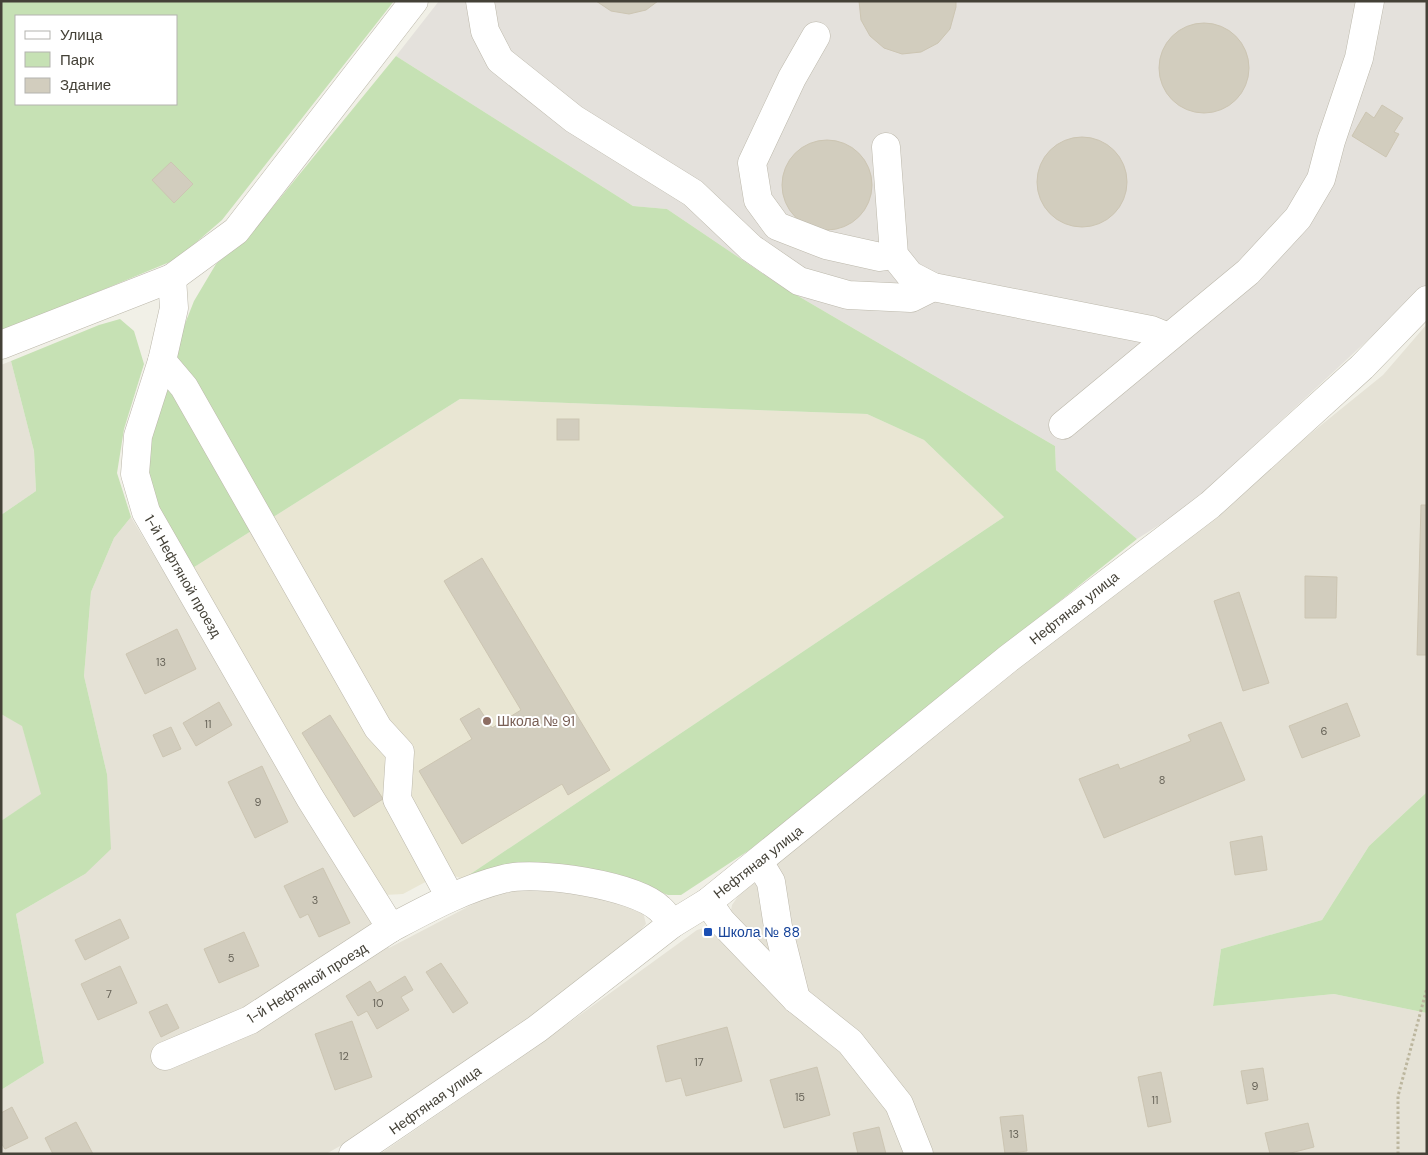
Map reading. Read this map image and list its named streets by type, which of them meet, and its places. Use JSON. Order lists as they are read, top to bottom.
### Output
{
  "streets": {
    "street": ["1-й Нефтяной проезд", "Нефтяная улица"]
  },
  "crossings": [
    ["1-й Нефтяной проезд", "Нефтяная улица"]
  ],
  "places": {
    "other": ["Школа № 91"],
    "transit": ["Школа № 88"]
  },
  "house_numbers": [
    "13",
    "11",
    "6",
    "8",
    "9",
    "3",
    "5",
    "7",
    "10",
    "12",
    "17",
    "9",
    "15",
    "11",
    "13"
  ],
  "legend": ["Улица", "Парк", "Здание"]
}
